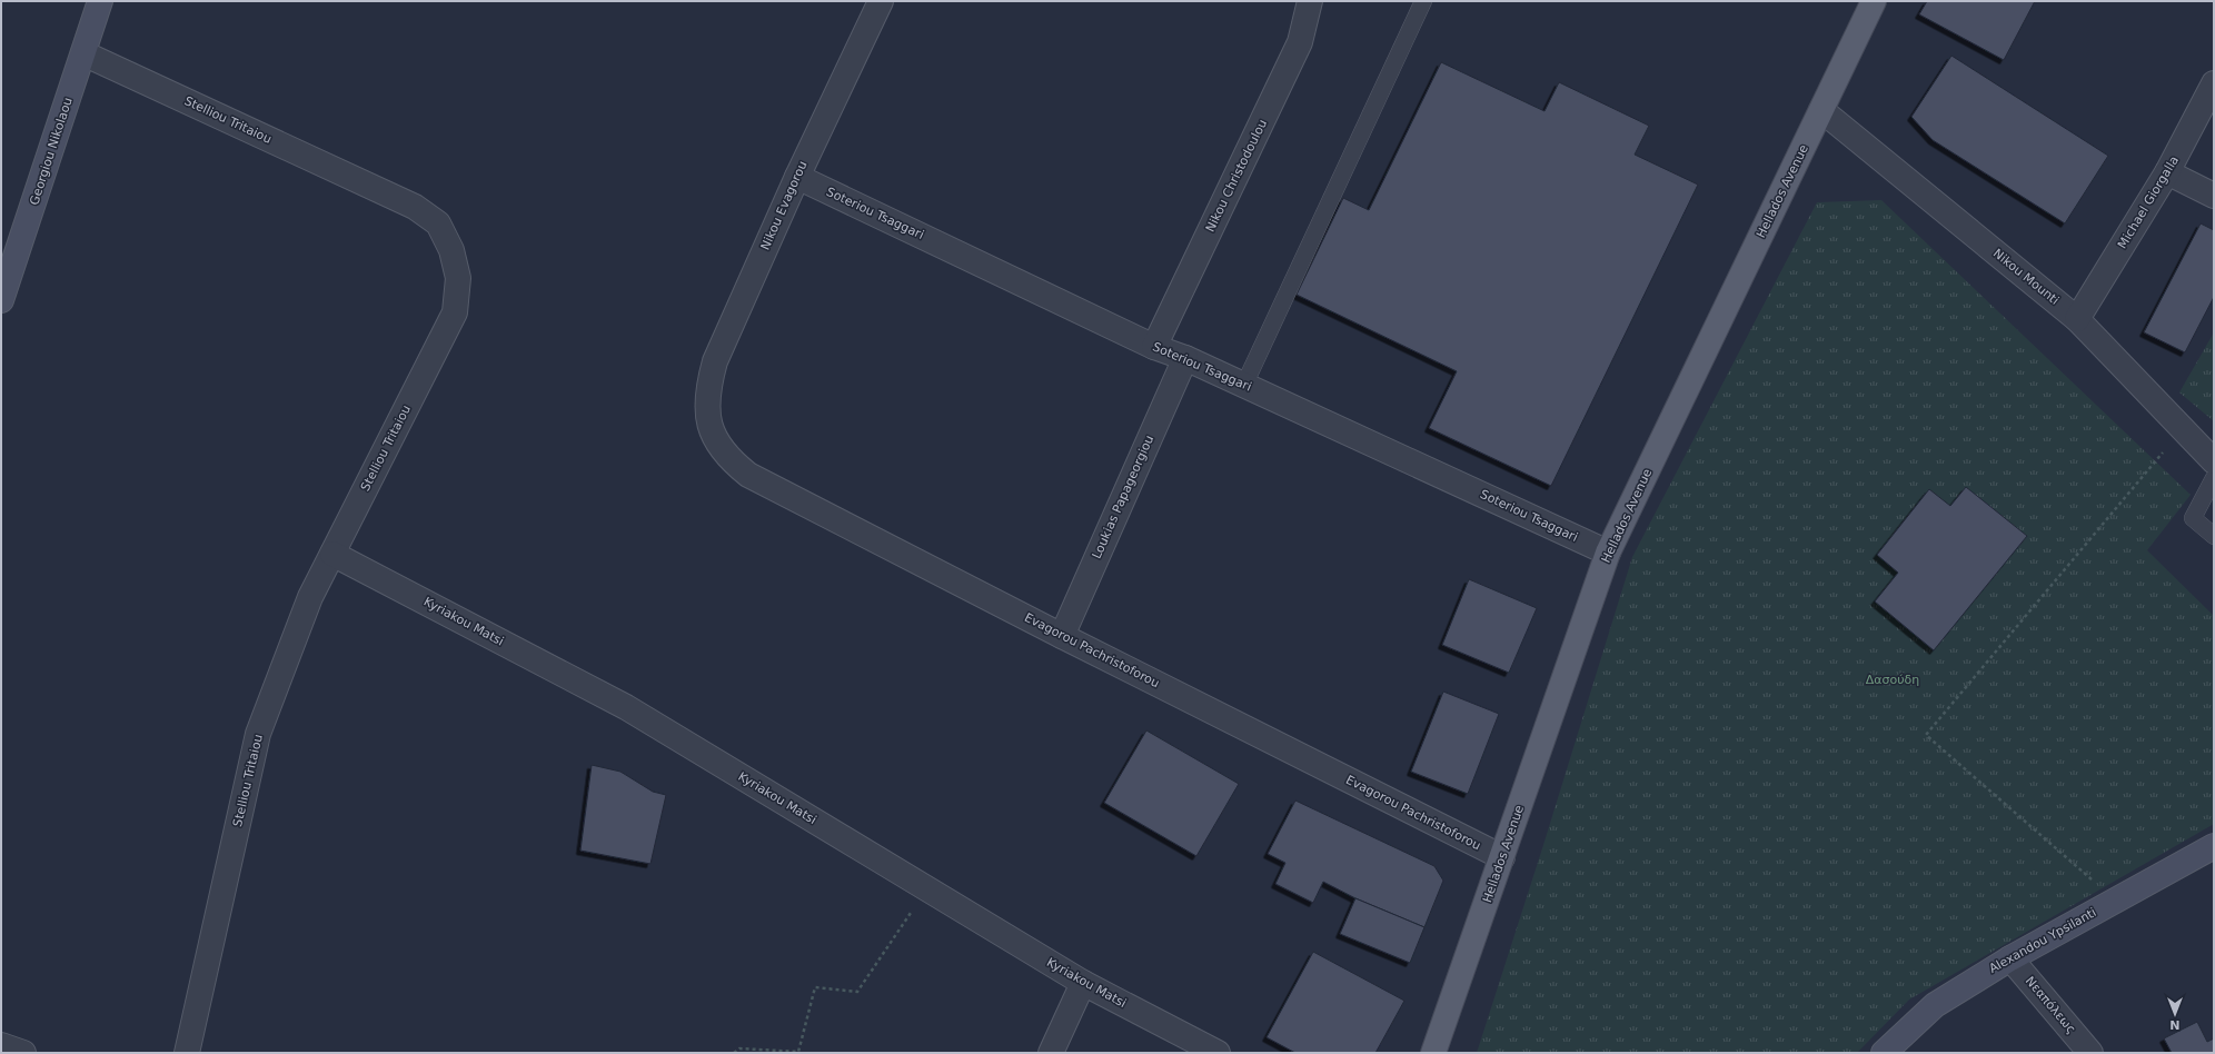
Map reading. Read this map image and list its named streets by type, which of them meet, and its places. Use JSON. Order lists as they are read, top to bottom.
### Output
{
  "streets": {
    "main road": ["Georgiou Nikolaou", "Hellados Avenue", "Alexandou Ypsilanti"],
    "street": [
      "Stelliou Tritaiou",
      "Nikou Christodoulou",
      "Michael Giorgalla",
      "Nikou Evagorou",
      "Soteriou Tsaggari",
      "Nikou Mounti",
      "Loukias Papageorgiou",
      "Kyriakou Matsi",
      "Evagorou Pachristoforou",
      "Νεαπόλεως"
    ]
  },
  "crossings": [
    ["Stelliou Tritaiou", "Georgiou Nikolaou"],
    ["Stelliou Tritaiou", "Kyriakou Matsi"],
    ["Nikou Christodoulou", "Soteriou Tsaggari"],
    ["Hellados Avenue", "Soteriou Tsaggari"],
    ["Hellados Avenue", "Nikou Mounti"],
    ["Hellados Avenue", "Evagorou Pachristoforou"],
    ["Michael Giorgalla", "Nikou Mounti"],
    ["Nikou Evagorou", "Soteriou Tsaggari"],
    ["Nikou Evagorou", "Evagorou Pachristoforou"],
    ["Soteriou Tsaggari", "Loukias Papageorgiou"],
    ["Loukias Papageorgiou", "Evagorou Pachristoforou"],
    ["Alexandou Ypsilanti", "Νεαπόλεως"]
  ],
  "parks": ["Δασούδη"],
  "north": "bottom"
}
